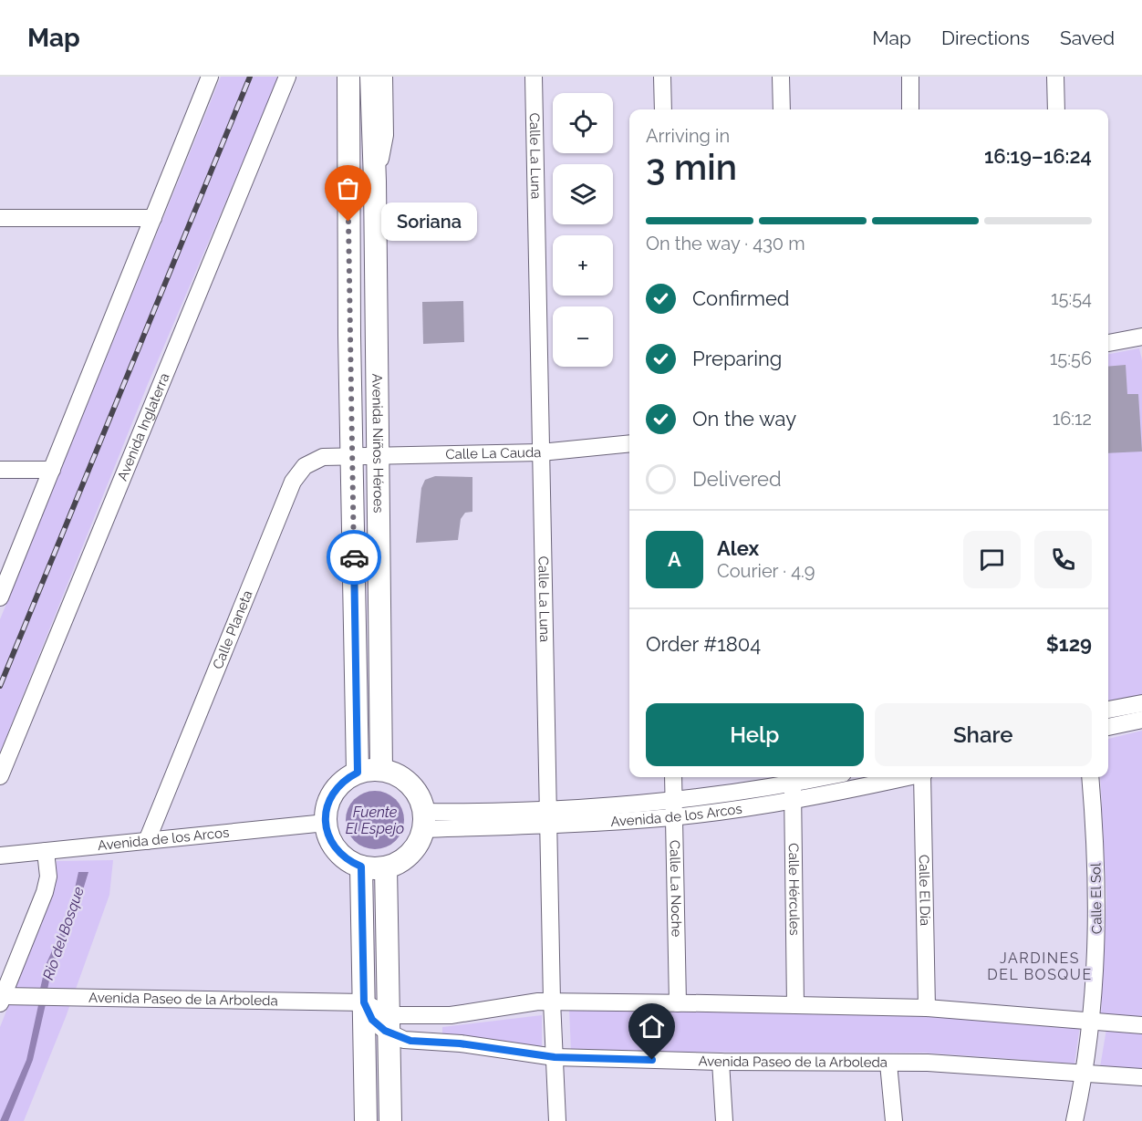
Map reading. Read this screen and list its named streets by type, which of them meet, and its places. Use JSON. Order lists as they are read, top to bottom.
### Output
{
  "streets": {
    "main road": ["Avenida Niños Héroes"],
    "street": [
      "Calle La Luna",
      "Avenida Inglaterra",
      "Calle La Cauda",
      "Calle Planeta",
      "Avenida de los Arcos",
      "Calle La Noche",
      "Calle Hércules",
      "Calle El Día",
      "Calle El Sol",
      "Avenida Paseo de la Arboleda"
    ]
  },
  "crossings": [
    ["Calle La Luna", "Calle La Cauda"],
    ["Calle La Luna", "Avenida de los Arcos"],
    ["Calle La Luna", "Avenida Paseo de la Arboleda"],
    ["Avenida Niños Héroes", "Calle La Cauda"],
    ["Avenida Niños Héroes", "Calle Planeta"],
    ["Avenida Niños Héroes", "Avenida de los Arcos"],
    ["Calle La Cauda", "Calle Planeta"],
    ["Calle Planeta", "Avenida de los Arcos"],
    ["Avenida de los Arcos", "Calle La Noche"],
    ["Avenida de los Arcos", "Calle Hércules"],
    ["Calle La Noche", "Avenida Paseo de la Arboleda"],
    ["Calle Hércules", "Avenida Paseo de la Arboleda"],
    ["Calle El Día", "Avenida Paseo de la Arboleda"],
    ["Calle El Sol", "Avenida Paseo de la Arboleda"]
  ],
  "districts": ["JARDINES DEL BOSQUE"],
  "water": ["Fuente El Espejo", "Rio del Bosque"],
  "places": ["Soriana"],
  "page": {
    "header": "Map",
    "nav": ["Map", "Directions", "Saved"],
    "map_buttons": ["+", "−"],
    "heading": ["3 min", "Arriving in", "16:19–16:24"],
    "panel": [
      "Alex",
      "Courier · 4.9",
      "Order #1804",
      "$129"
    ],
    "bubble": "Soriana",
    "bar": "On the way · 430 m",
    "list": [
      ["Confirmed", "15:54"],
      ["Preparing", "15:56"],
      ["On the way", "16:12"],
      "Delivered"
    ],
    "round": "A",
    "buttons": ["Help", "Share"]
  }
}
